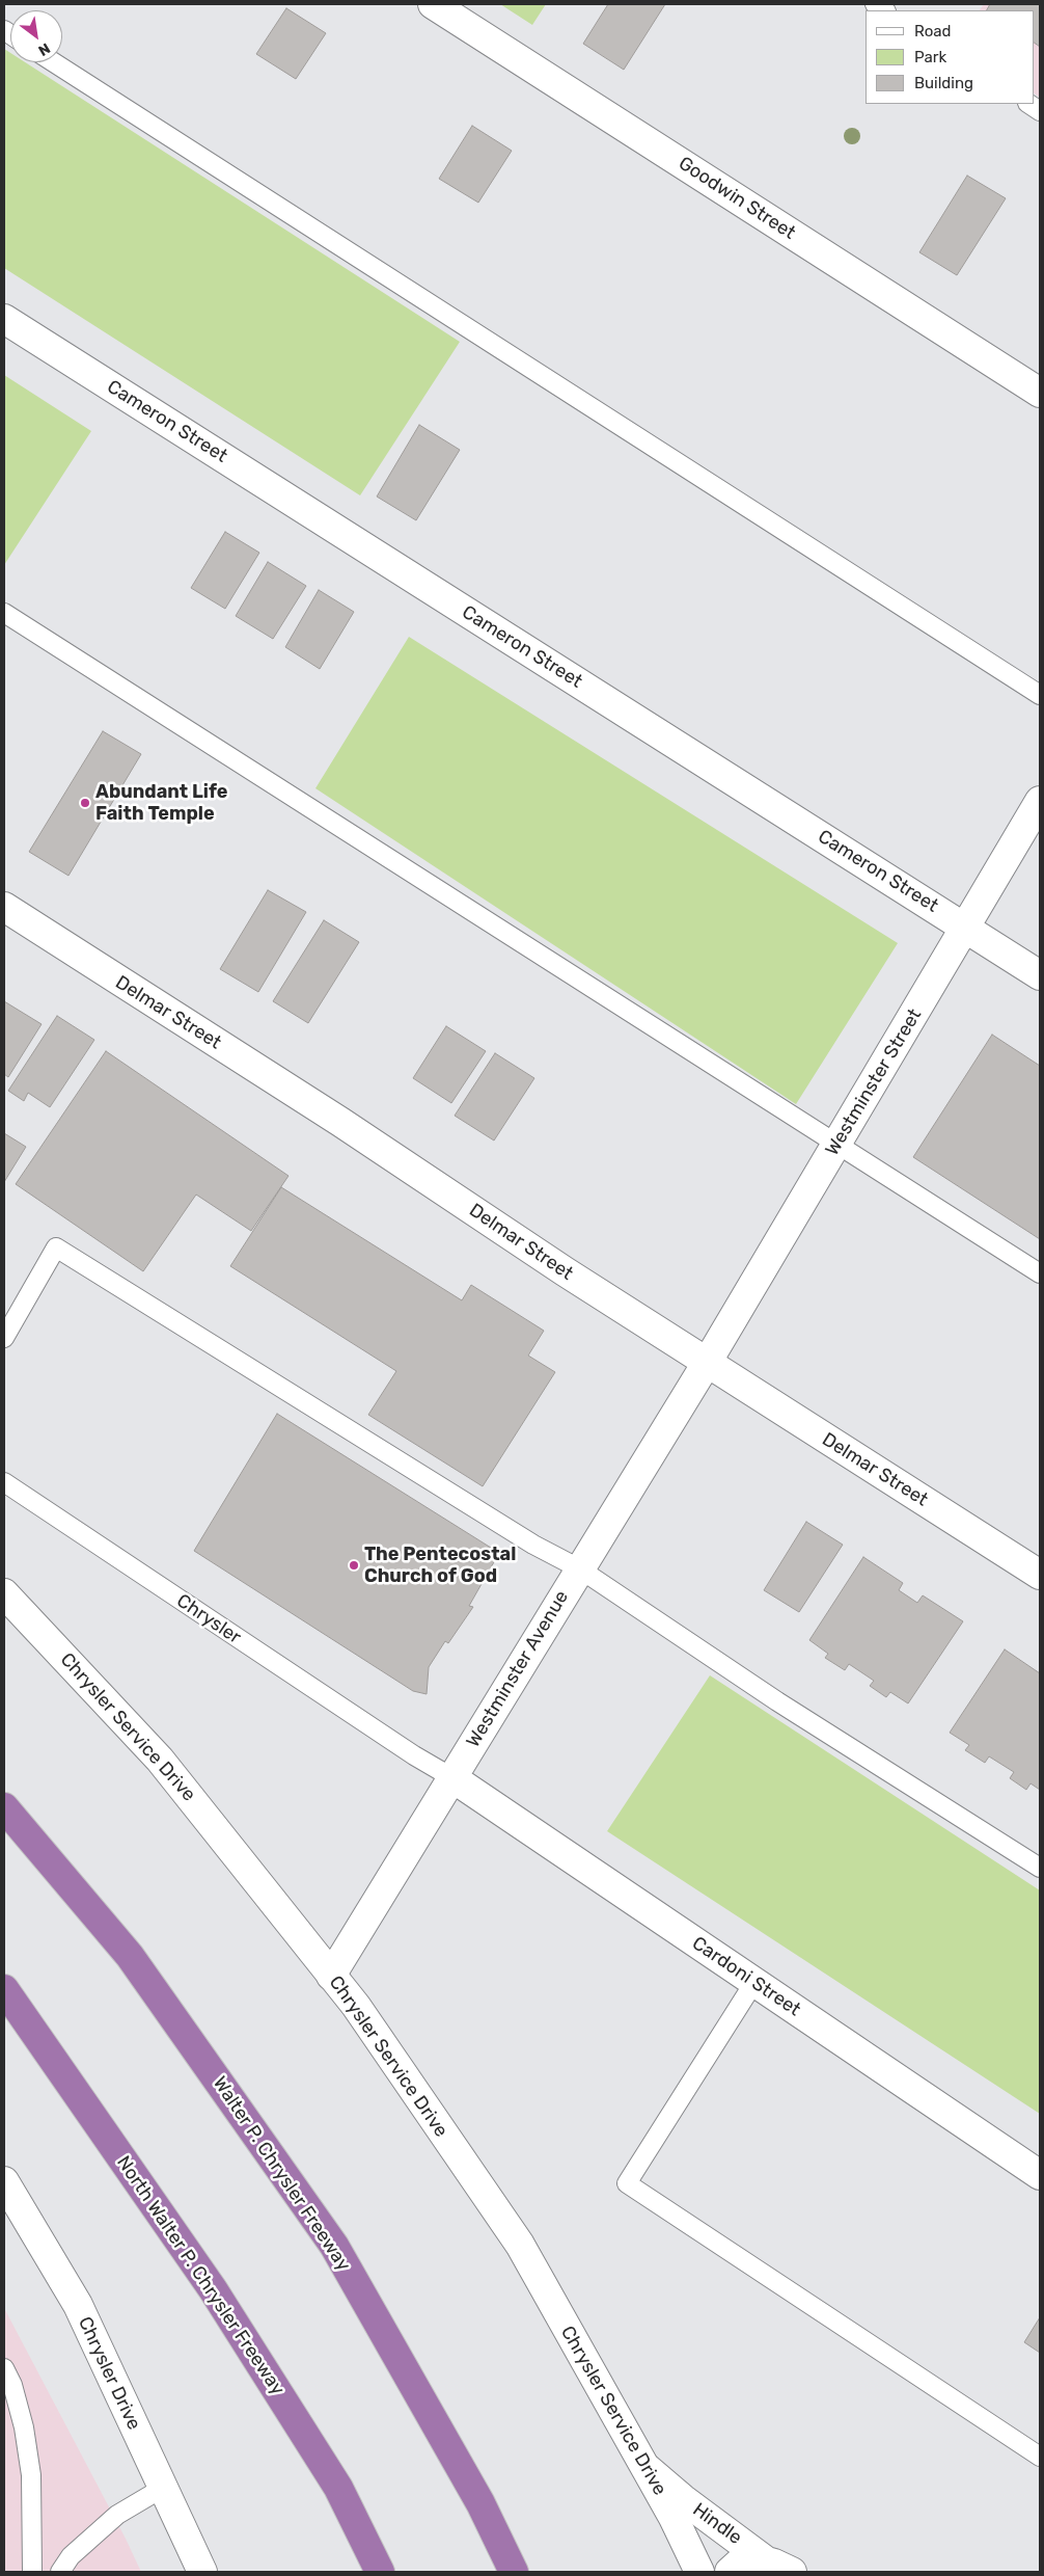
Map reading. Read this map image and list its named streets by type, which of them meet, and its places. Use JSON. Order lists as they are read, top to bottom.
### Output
{
  "streets": {
    "highway": ["Walter P. Chrysler Freeway", "North Walter P. Chrysler Freeway"],
    "street": [
      "Goodwin Street",
      "Cameron Street",
      "Delmar Street",
      "Westminster Street",
      "Westminster Avenue",
      "Chrysler Service Drive",
      "Cardoni Street",
      "Chrysler Drive",
      "Hindle"
    ],
    "lane": ["Chrysler"]
  },
  "crossings": [
    ["Cameron Street", "Westminster Street"],
    ["Delmar Street", "Westminster Street"],
    ["Delmar Street", "Westminster Avenue"],
    ["Westminster Street", "Westminster Avenue"],
    ["Chrysler", "Westminster Avenue"],
    ["Chrysler", "Cardoni Street"],
    ["Westminster Avenue", "Chrysler Service Drive"],
    ["Westminster Avenue", "Cardoni Street"],
    ["Chrysler Service Drive", "Hindle"]
  ],
  "places": ["Abundant Life Faith Temple", "The Pentecostal Church of God"],
  "legend": ["Road", "Park", "Building"],
  "north": "bottom right"
}
